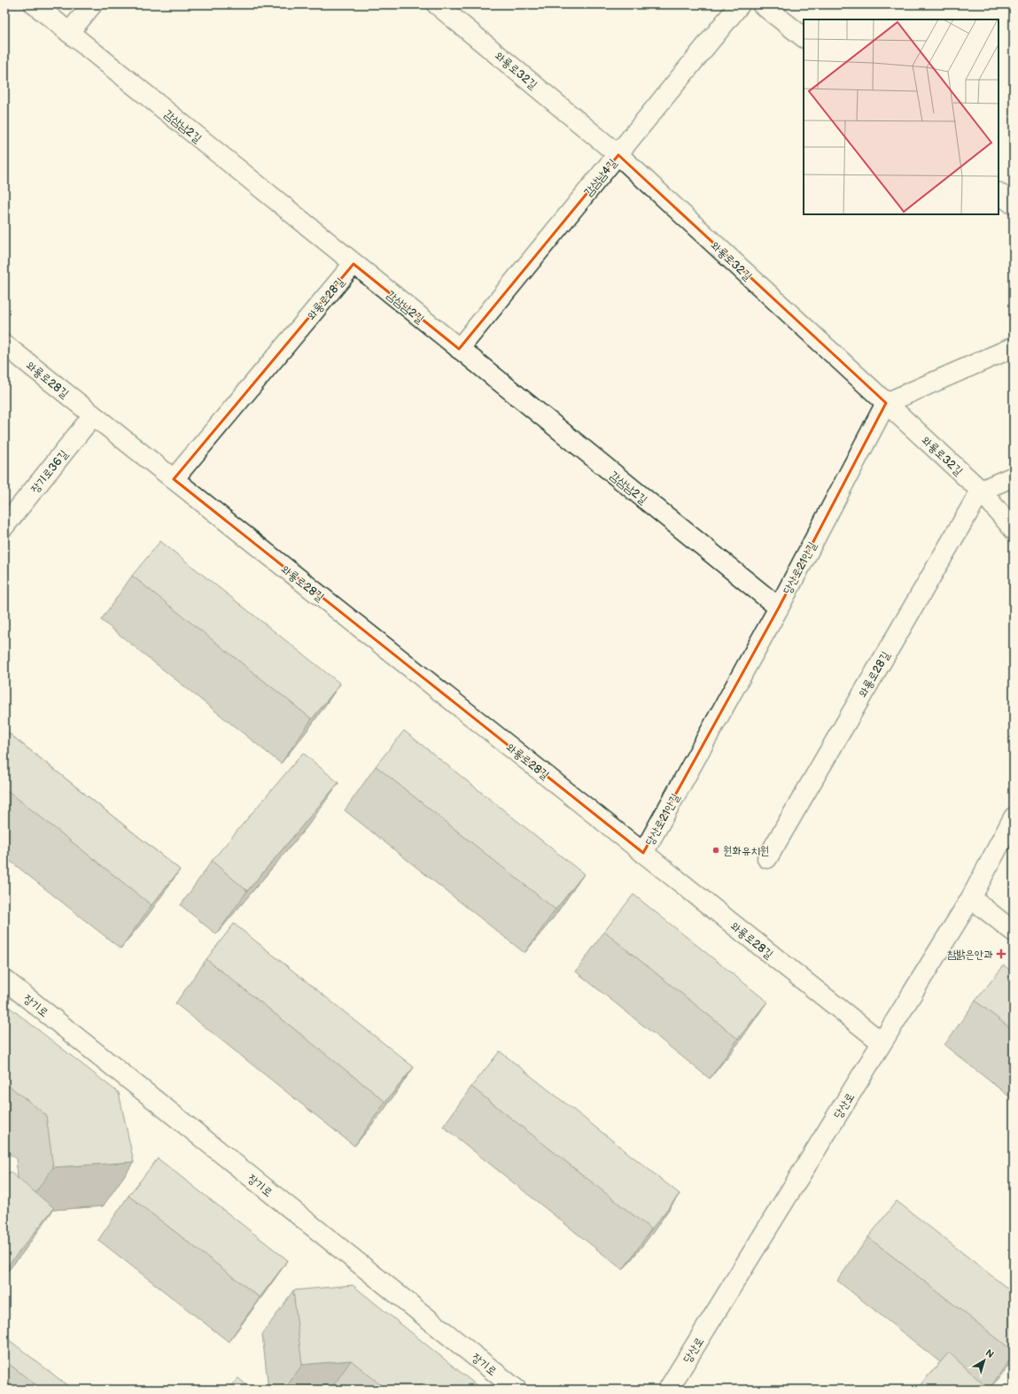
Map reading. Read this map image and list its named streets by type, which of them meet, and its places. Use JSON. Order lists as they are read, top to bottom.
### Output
{
  "streets": {
    "street": [
      "와룡로32길",
      "감삼남2길",
      "감삼남4길",
      "와룡로28길",
      "장기로36길",
      "당산로21안길",
      "장기로",
      "당산로"
    ]
  },
  "crossings": [
    ["와룡로32길", "감삼남4길"],
    ["와룡로32길", "와룡로28길"],
    ["와룡로32길", "당산로21안길"],
    ["감삼남2길", "감삼남4길"],
    ["감삼남2길", "와룡로28길"],
    ["감삼남2길", "당산로21안길"],
    ["와룡로28길", "장기로36길"],
    ["와룡로28길", "당산로21안길"],
    ["와룡로28길", "당산로"]
  ],
  "places": {
    "other": ["원화유치원"],
    "health": ["참밝은안과"]
  },
  "north": "top right"
}
